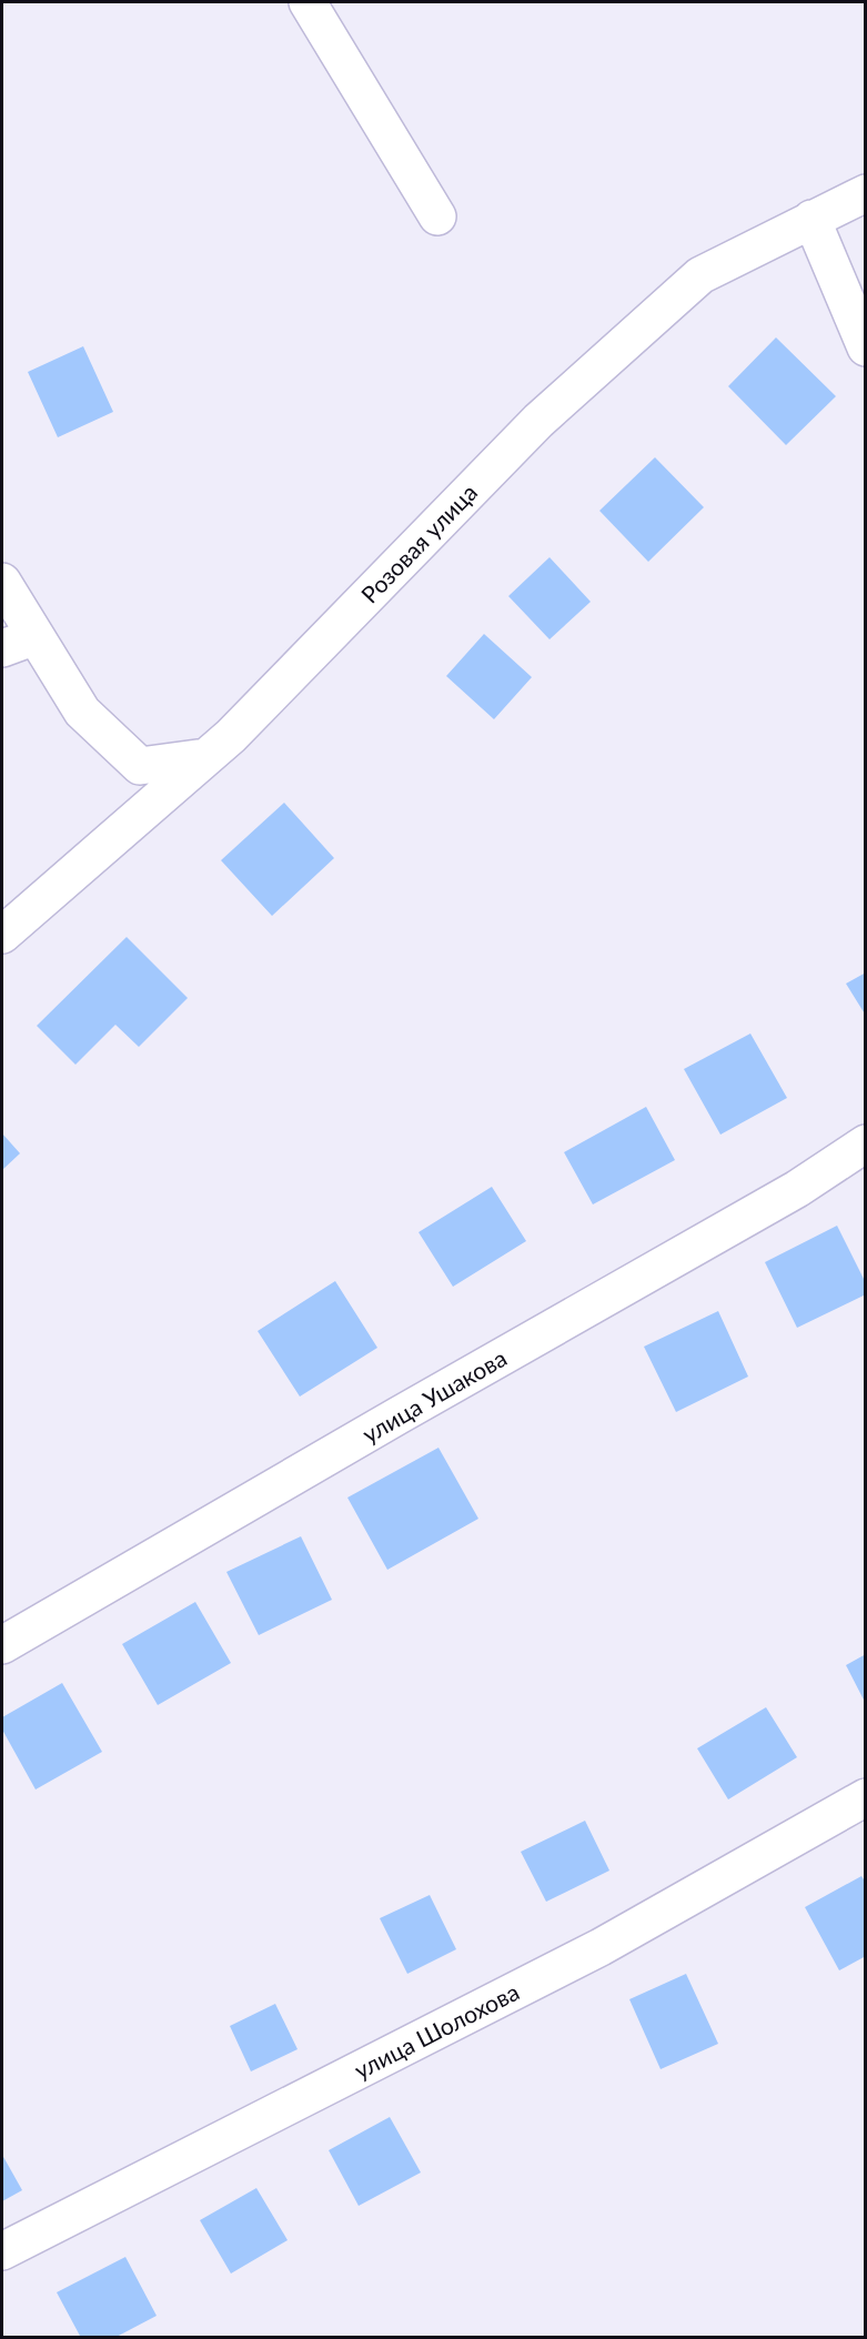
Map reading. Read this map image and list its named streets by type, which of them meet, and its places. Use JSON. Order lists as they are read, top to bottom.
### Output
{
  "streets": {
    "street": ["Розовая улица", "улица Ушакова", "улица Шолохова"]
  }
}
